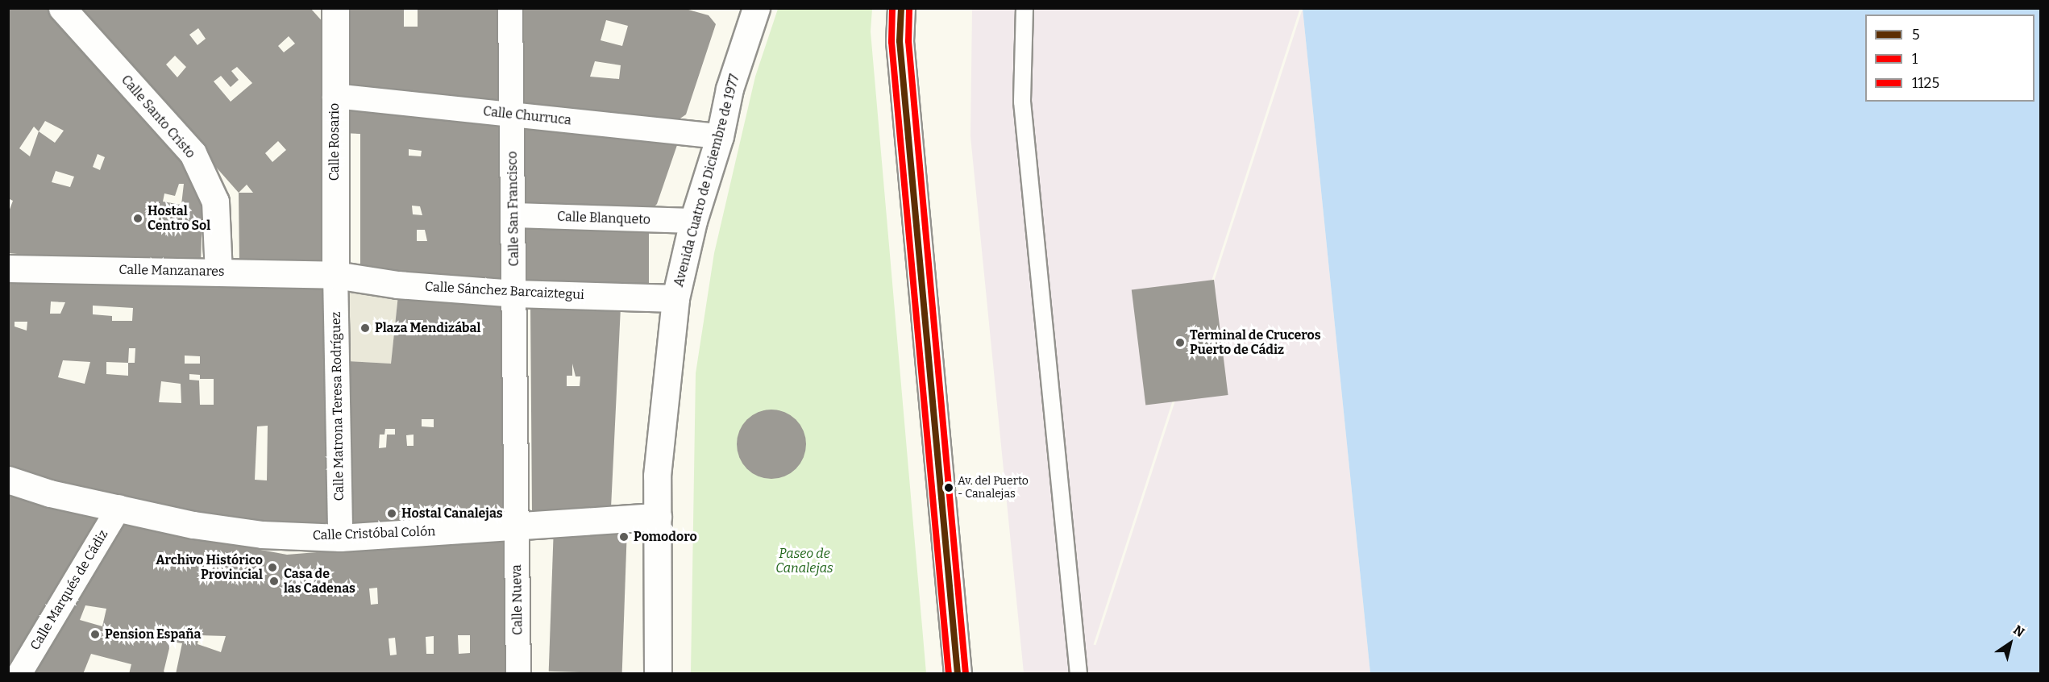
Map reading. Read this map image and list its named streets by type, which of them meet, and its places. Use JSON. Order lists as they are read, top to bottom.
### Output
{
  "streets": {
    "street": [
      "Calle Churruca",
      "Calle Santo Cristo",
      "Calle Rosario",
      "Avenida Cuatro de Diciembre de 1977",
      "Calle San Francisco",
      "Calle Blanqueto",
      "Calle Manzanares",
      "Calle Sánchez Barcaiztegui",
      "Calle Matrona Teresa Rodríguez",
      "Calle Cristóbal Colón",
      "Calle Marqués de Cádiz",
      "Calle Nueva"
    ]
  },
  "crossings": [
    ["Calle Churruca", "Calle Rosario"],
    ["Calle Churruca", "Avenida Cuatro de Diciembre de 1977"],
    ["Calle Churruca", "Calle San Francisco"],
    ["Calle Santo Cristo", "Calle Manzanares"],
    ["Calle Rosario", "Calle Manzanares"],
    ["Calle Rosario", "Calle Sánchez Barcaiztegui"],
    ["Calle Rosario", "Calle Matrona Teresa Rodríguez"],
    ["Avenida Cuatro de Diciembre de 1977", "Calle Blanqueto"],
    ["Avenida Cuatro de Diciembre de 1977", "Calle Sánchez Barcaiztegui"],
    ["Avenida Cuatro de Diciembre de 1977", "Calle Cristóbal Colón"],
    ["Calle San Francisco", "Calle Blanqueto"],
    ["Calle San Francisco", "Calle Sánchez Barcaiztegui"],
    ["Calle San Francisco", "Calle Cristóbal Colón"],
    ["Calle San Francisco", "Calle Nueva"],
    ["Calle Manzanares", "Calle Sánchez Barcaiztegui"],
    ["Calle Manzanares", "Calle Matrona Teresa Rodríguez"],
    ["Calle Sánchez Barcaiztegui", "Calle Matrona Teresa Rodríguez"],
    ["Calle Matrona Teresa Rodríguez", "Calle Cristóbal Colón"],
    ["Calle Cristóbal Colón", "Calle Marqués de Cádiz"],
    ["Calle Cristóbal Colón", "Calle Nueva"]
  ],
  "parks": ["Paseo de Canalejas"],
  "places": [
    "Hostal Centro Sol",
    "Plaza Mendizábal",
    "Terminal de Cruceros Puerto de Cádiz",
    "Av. del Puerto - Canalejas",
    "Hostal Canalejas",
    "Pomodoro",
    "Archivo Histórico Provincial",
    "Casa de las Cadenas",
    "Pension España"
  ],
  "lines": ["transit line 5", "transit line 1", "transit line 1125"],
  "legend": ["5", "1", "1125"],
  "north": "top right"
}
